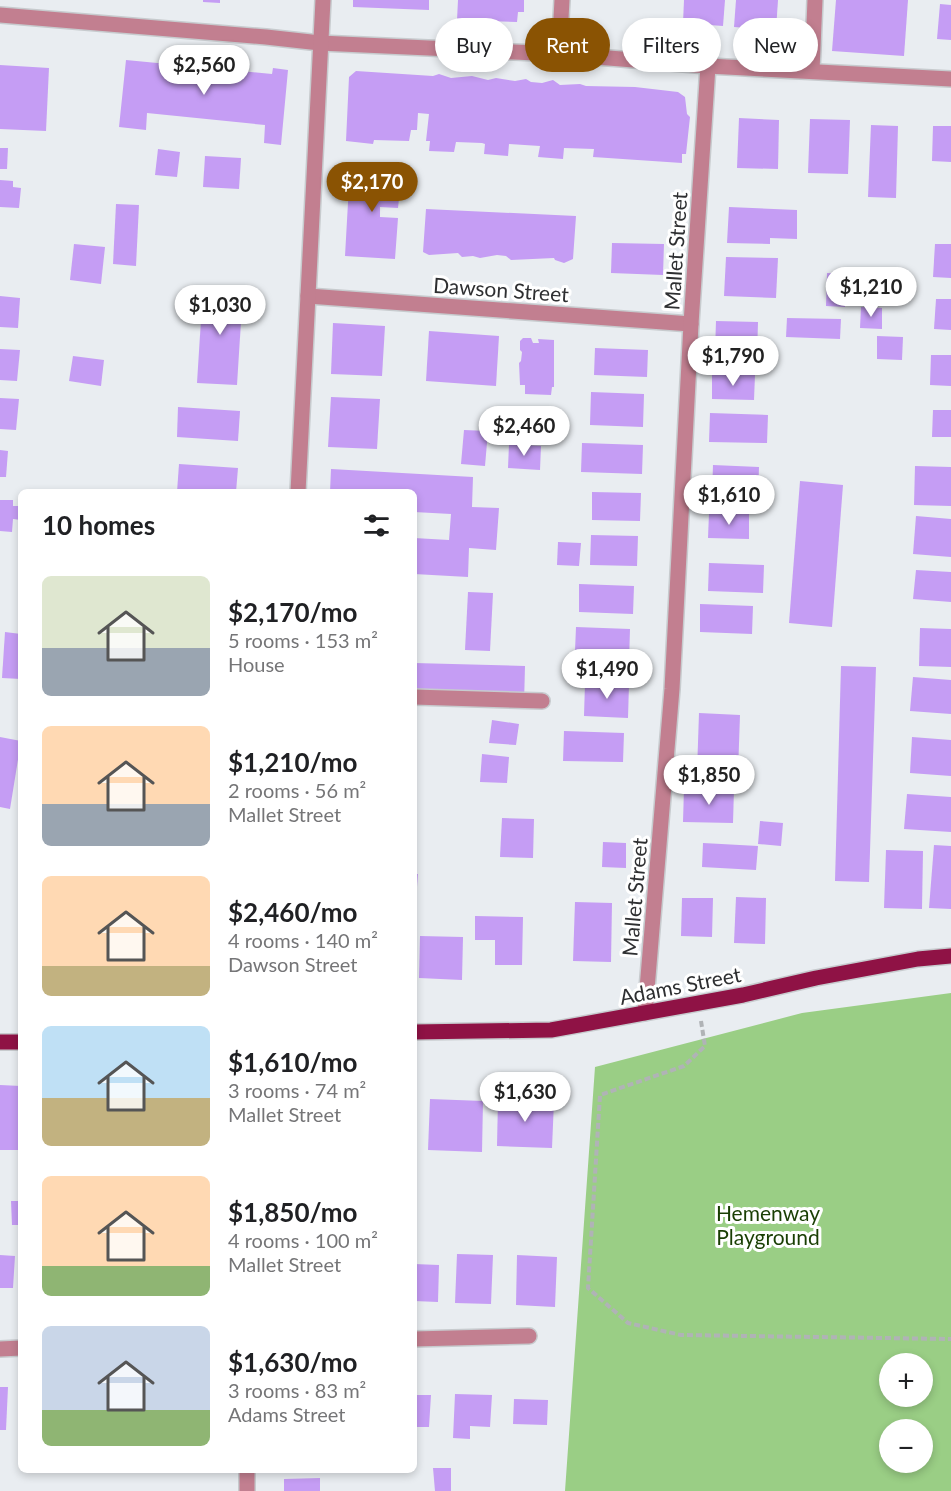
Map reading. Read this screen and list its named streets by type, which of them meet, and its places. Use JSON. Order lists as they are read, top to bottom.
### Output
{
  "streets": {
    "main road": ["Adams Street"],
    "street": ["Mallet Street", "Dawson Street"]
  },
  "crossings": [
    ["Mallet Street", "Dawson Street"],
    ["Mallet Street", "Adams Street"]
  ],
  "parks": ["Hemenway Playground"],
  "page": {
    "chip": [
      "Buy",
      "Rent",
      "Filters",
      "New"
    ],
    "price": [
      "$2,560",
      "$2,170",
      "$1,210",
      "$1,030",
      "$1,790",
      "$2,460",
      "$1,610",
      "$1,490",
      "$1,850",
      "$1,630"
    ],
    "heading": "10 homes",
    "list": [
      {
        "name": "$2,170/mo",
        "note": "5 rooms · 153 m² · House"
      },
      {
        "name": "$1,210/mo",
        "note": "2 rooms · 56 m² · Mallet Street"
      },
      {
        "name": "$2,460/mo",
        "note": "4 rooms · 140 m² · Dawson Street"
      },
      {
        "name": "$1,610/mo",
        "note": "3 rooms · 74 m² · Mallet Street"
      },
      {
        "name": "$1,850/mo",
        "note": "4 rooms · 100 m² · Mallet Street"
      },
      {
        "name": "$1,630/mo",
        "note": "3 rooms · 83 m² · Adams Street"
      }
    ],
    "map_buttons": ["+", "−"]
  }
}
